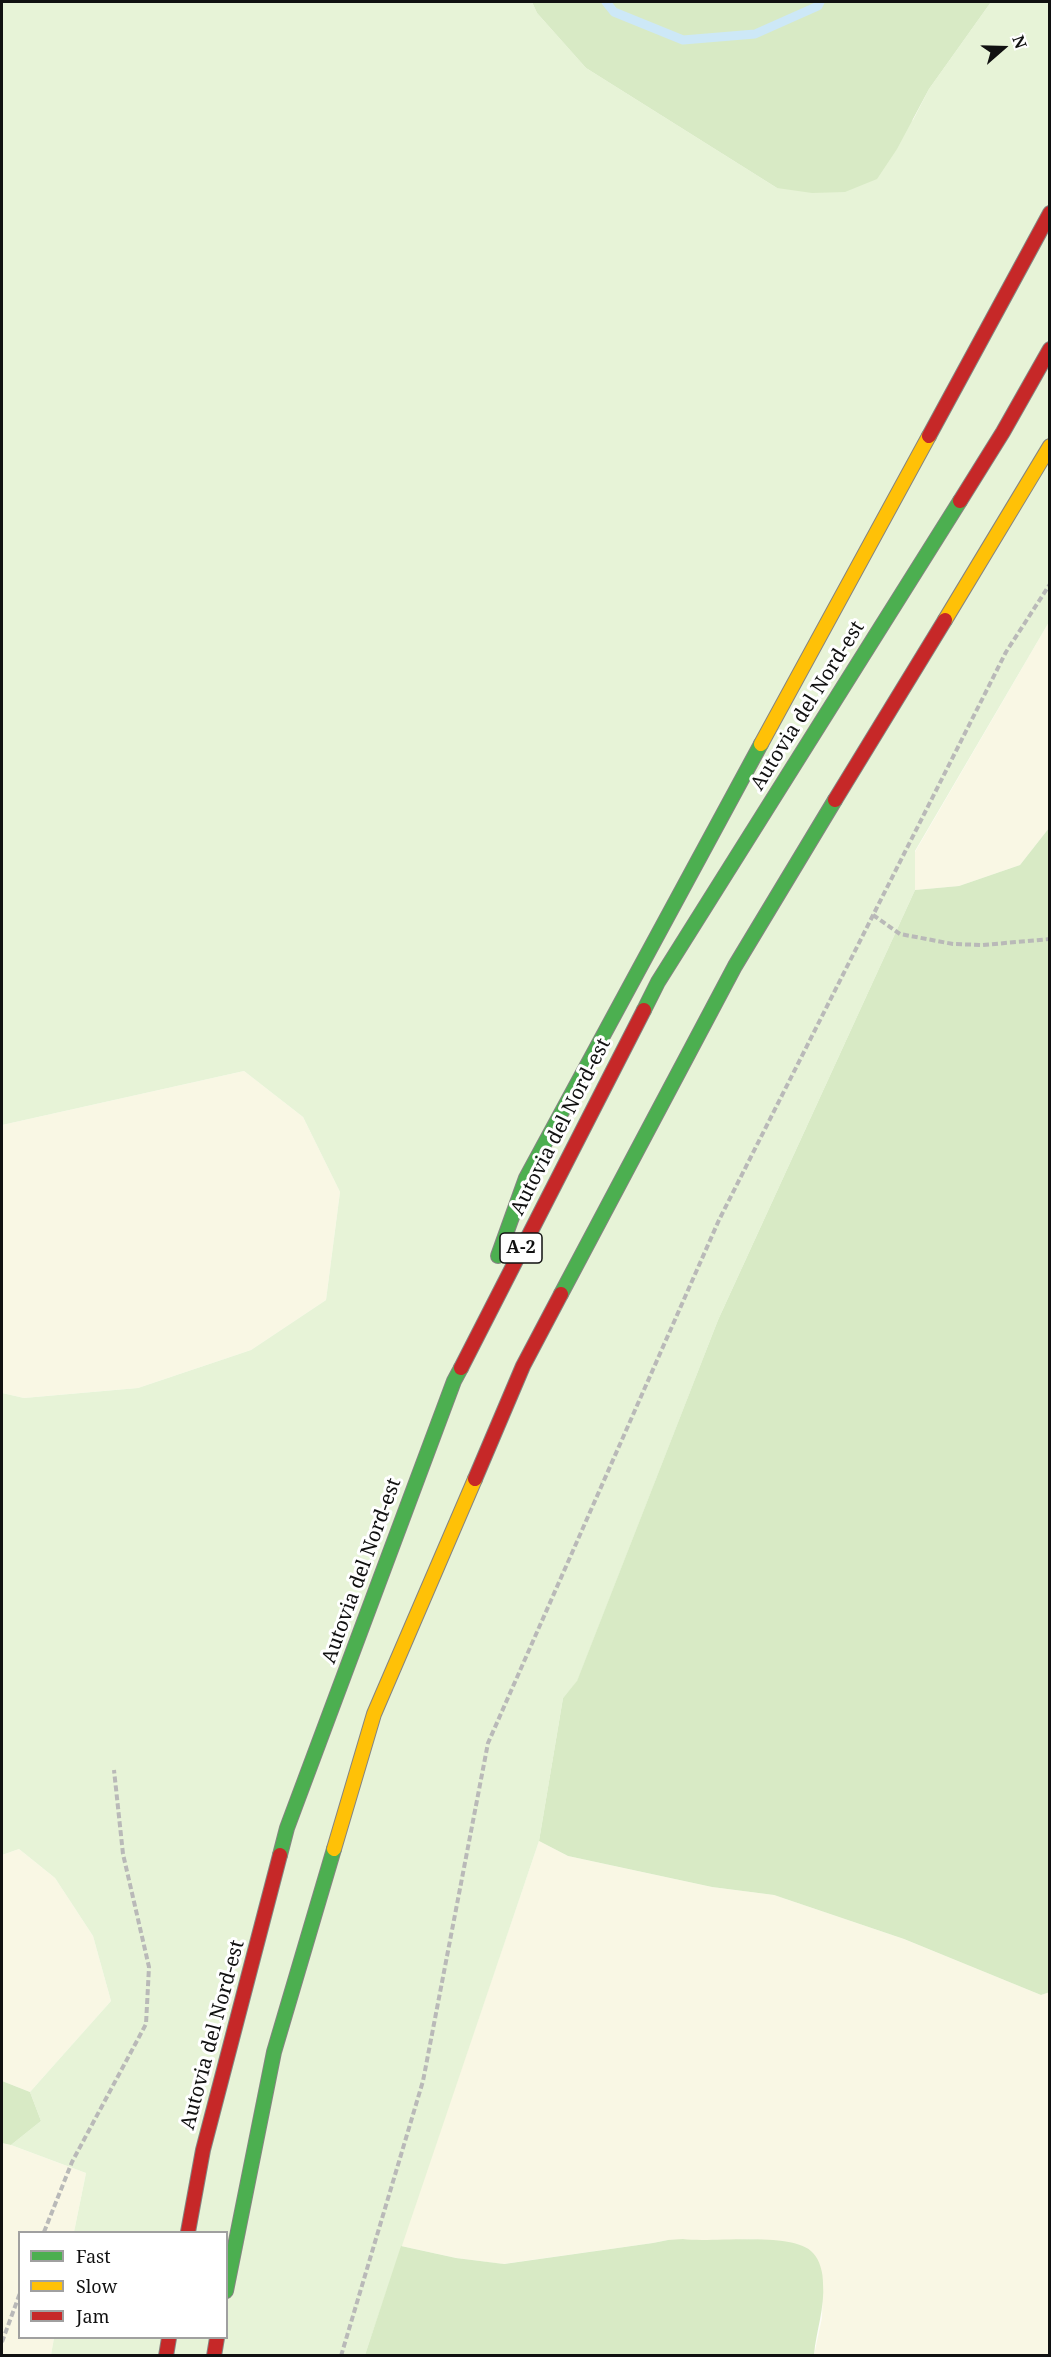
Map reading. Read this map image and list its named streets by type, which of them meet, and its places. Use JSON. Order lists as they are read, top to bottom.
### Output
{
  "streets": {
    "highway": ["Autovia del Nord-est", "A-2"]
  },
  "legend": ["Fast", "Slow", "Jam"],
  "north": "right"
}
